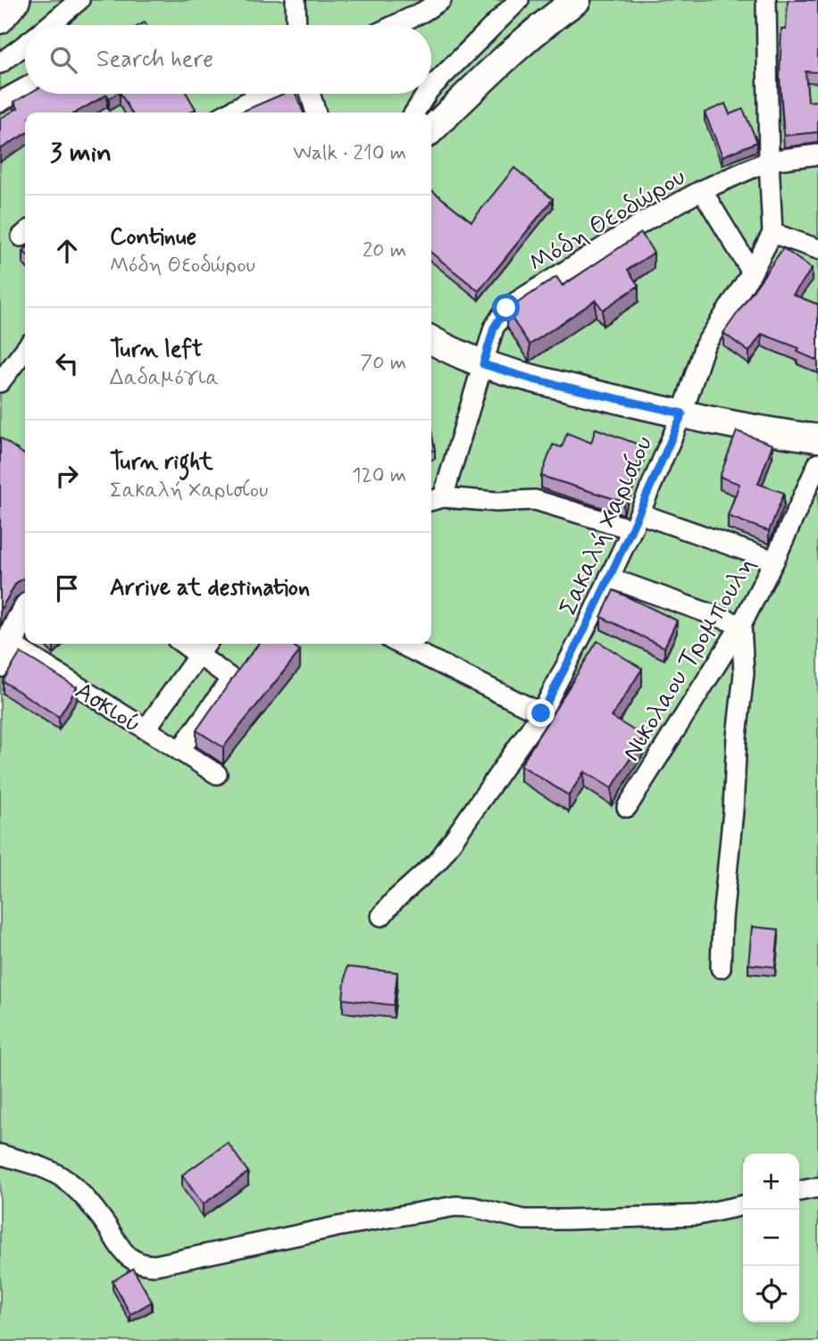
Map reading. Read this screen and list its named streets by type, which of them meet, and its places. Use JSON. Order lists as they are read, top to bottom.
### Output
{
  "streets": {
    "street": [
      "Μόδη Θεοδώρου",
      "Σακαλή Χαρισίου",
      "Νικολαου Τρομπουλη",
      "Ασκιού"
    ]
  },
  "page": {
    "search": "Search here",
    "heading": ["3 min", "Walk · 210 m"],
    "list": [
      ["Continue", "Μόδη Θεοδώρου", "20 m"],
      ["Turn left", "Δαδαμόγια", "70 m"],
      ["Turn right", "Σακαλή Χαρισίου", "120 m"],
      "Arrive at destination"
    ],
    "map_buttons": ["+", "−"]
  }
}
